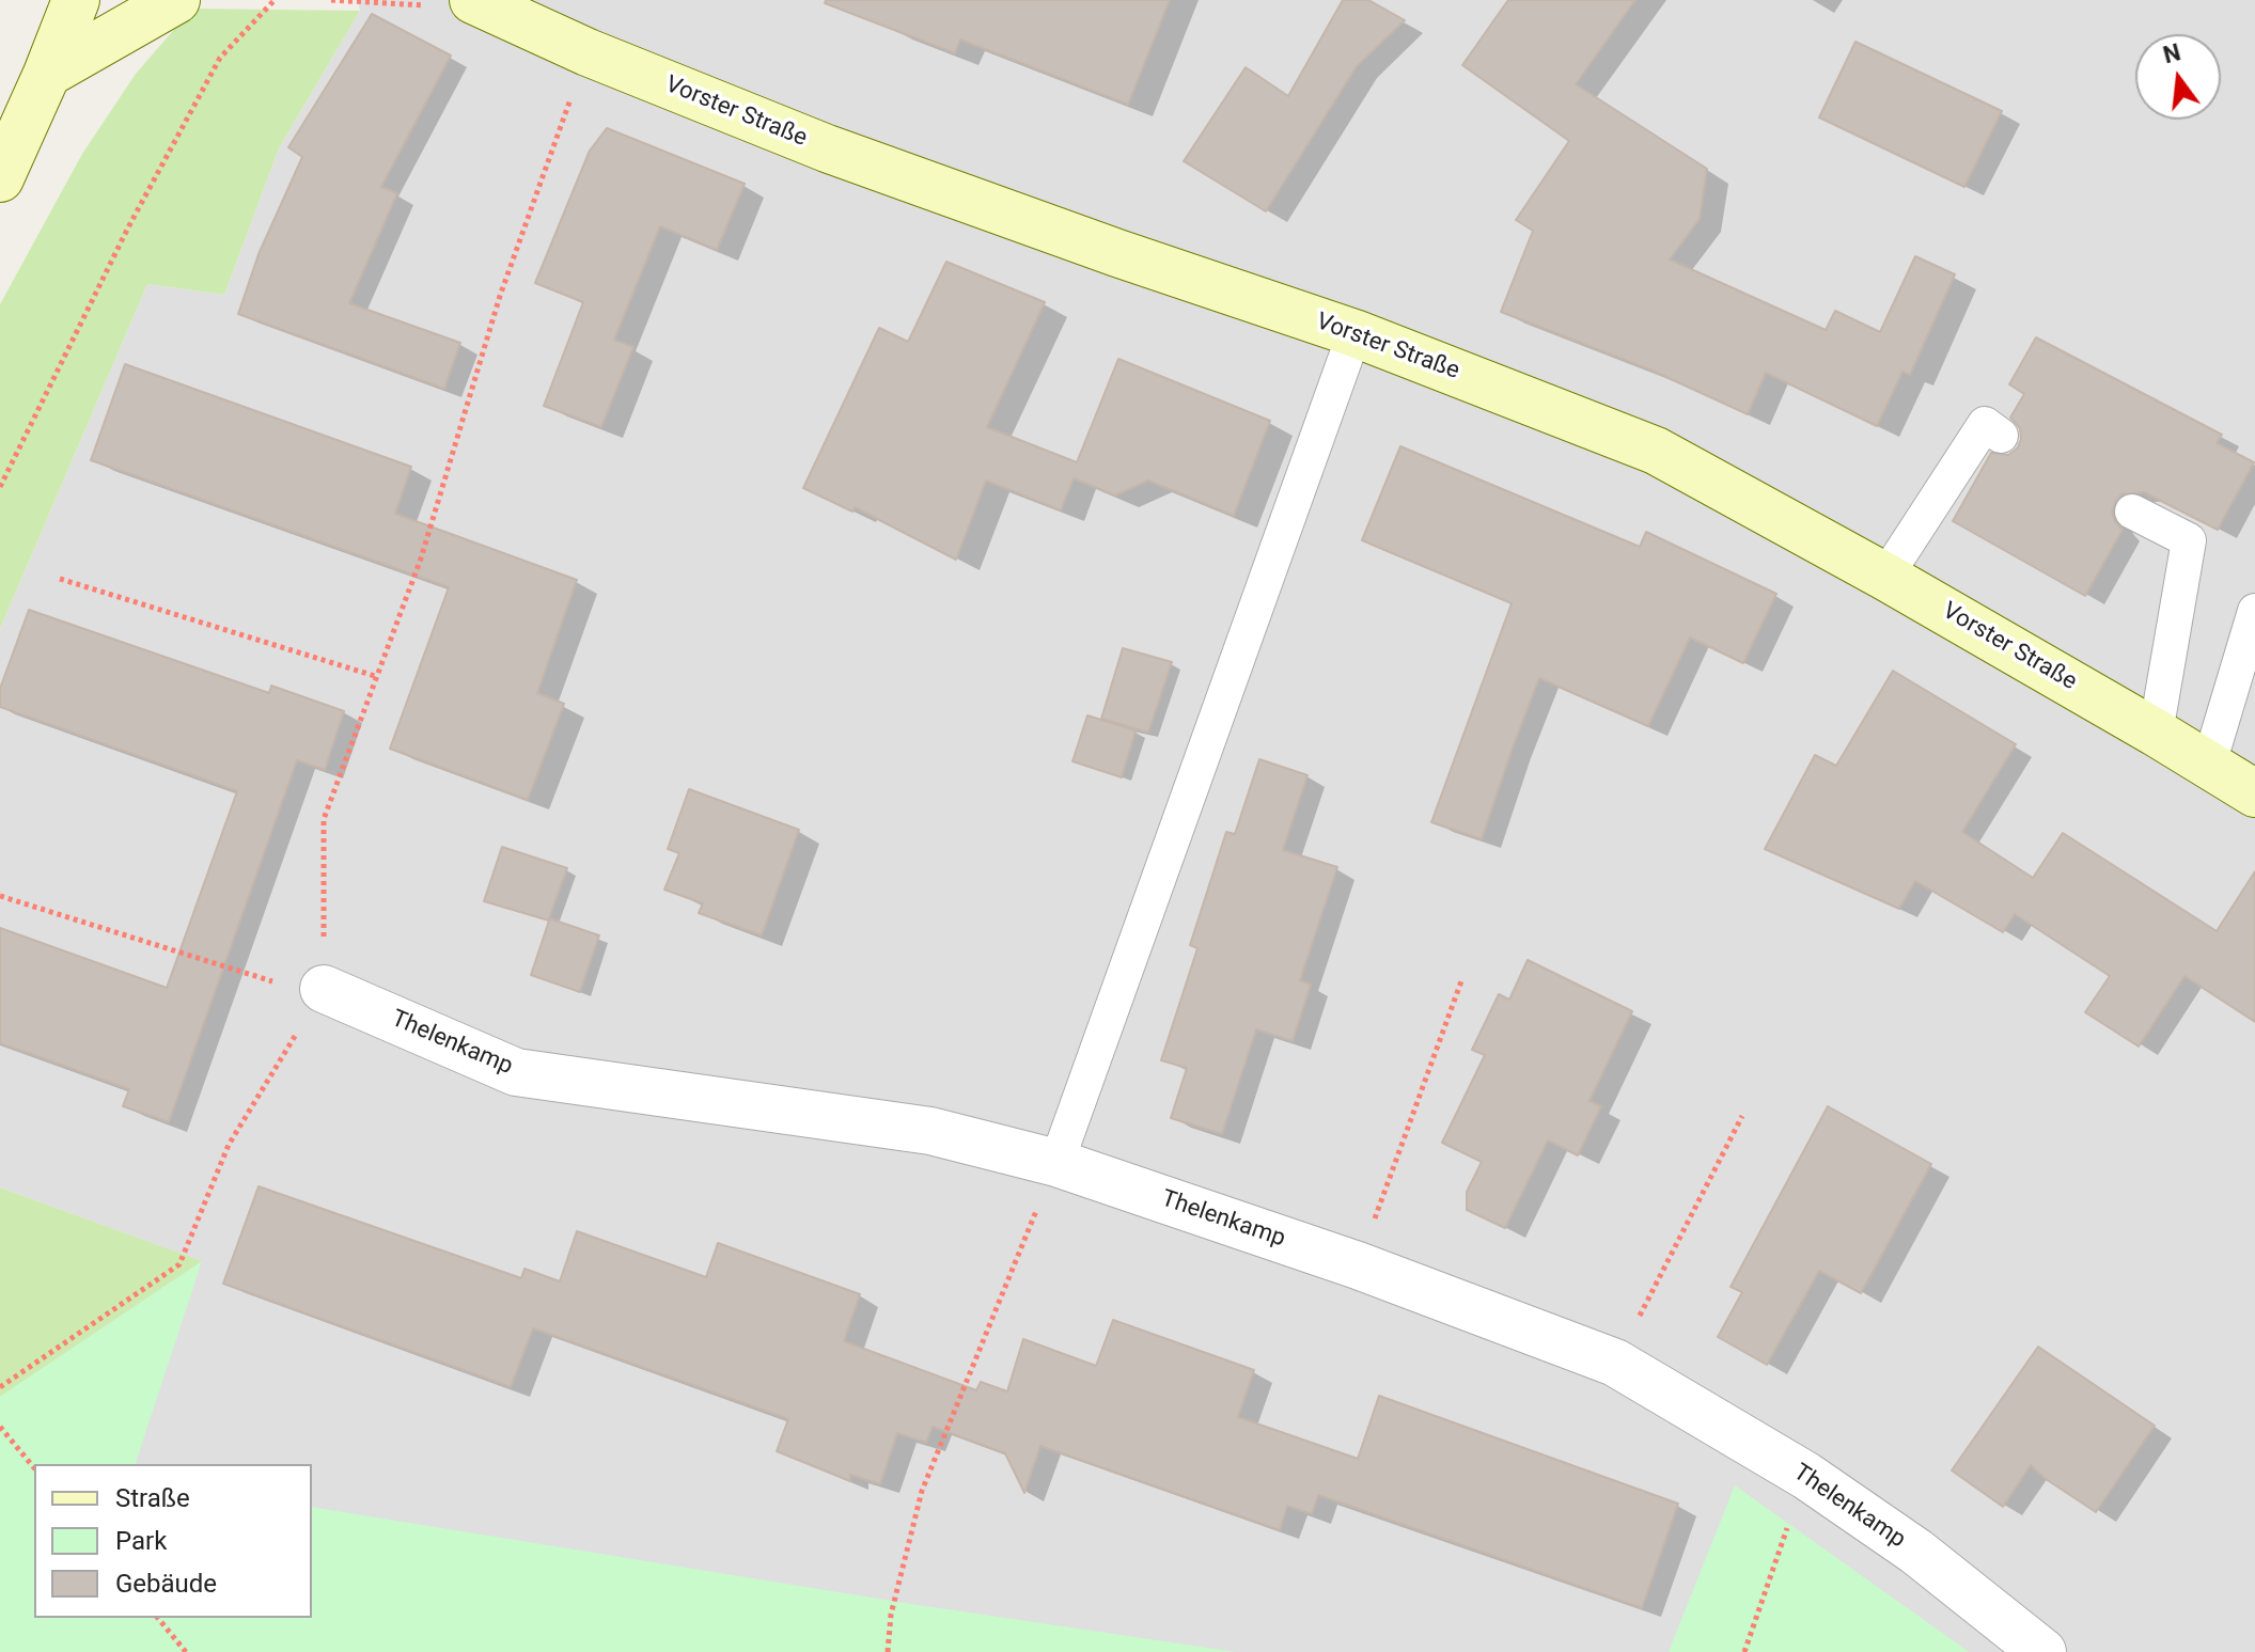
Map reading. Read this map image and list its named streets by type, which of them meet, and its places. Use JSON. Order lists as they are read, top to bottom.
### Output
{
  "streets": {
    "main road": ["Vorster Straße"],
    "street": ["Thelenkamp"]
  },
  "legend": ["Straße", "Park", "Gebäude"],
  "north": "top"
}
